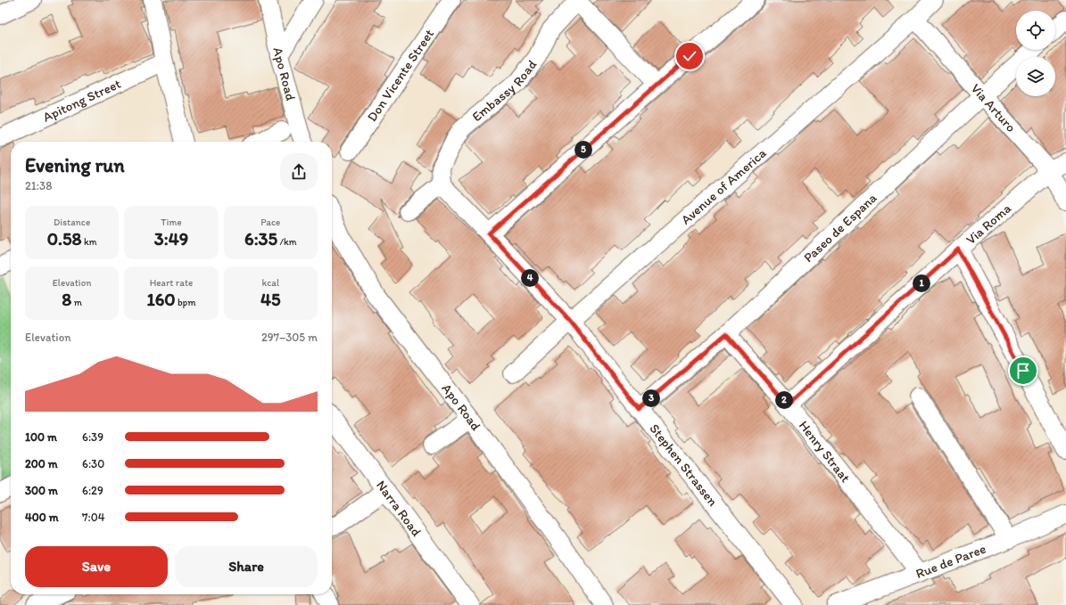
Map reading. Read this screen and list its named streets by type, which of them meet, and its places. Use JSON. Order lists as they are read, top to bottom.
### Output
{
  "streets": {
    "street": [
      "Apo Road",
      "Don Vicente Street",
      "Embassy Road",
      "Apitong Street",
      "Via Arturo",
      "Avenue of America",
      "Via Roma",
      "Paseo de Espana",
      "Henry Straat",
      "Stephen Strassen",
      "Narra Road",
      "Rue de Paree"
    ]
  },
  "crossings": [
    ["Embassy Road", "Stephen Strassen"],
    ["Via Arturo", "Avenue of America"],
    ["Via Arturo", "Via Roma"],
    ["Via Arturo", "Paseo de Espana"],
    ["Avenue of America", "Stephen Strassen"],
    ["Via Roma", "Henry Straat"],
    ["Paseo de Espana", "Henry Straat"],
    ["Paseo de Espana", "Stephen Strassen"],
    ["Henry Straat", "Rue de Paree"]
  ],
  "page": {
    "pins": [
      "5",
      "4",
      "1",
      "3",
      "2"
    ],
    "heading": ["Evening run", "21:38"],
    "stats": [
      ["Distance", "0.58 km"],
      ["Time", "3:49"],
      ["Pace", "6:35 /km"],
      ["Elevation", "8 m"],
      ["Heart rate", "160 bpm"],
      ["kcal", "45"]
    ],
    "chart": ["Elevation", "297–305 m"],
    "list": [
      {
        "name": "100 m",
        "note": "6:39"
      },
      {
        "name": "200 m",
        "note": "6:30"
      },
      {
        "name": "300 m",
        "note": "6:29"
      },
      {
        "name": "400 m",
        "note": "7:04"
      }
    ],
    "buttons": ["Save", "Share"]
  }
}
